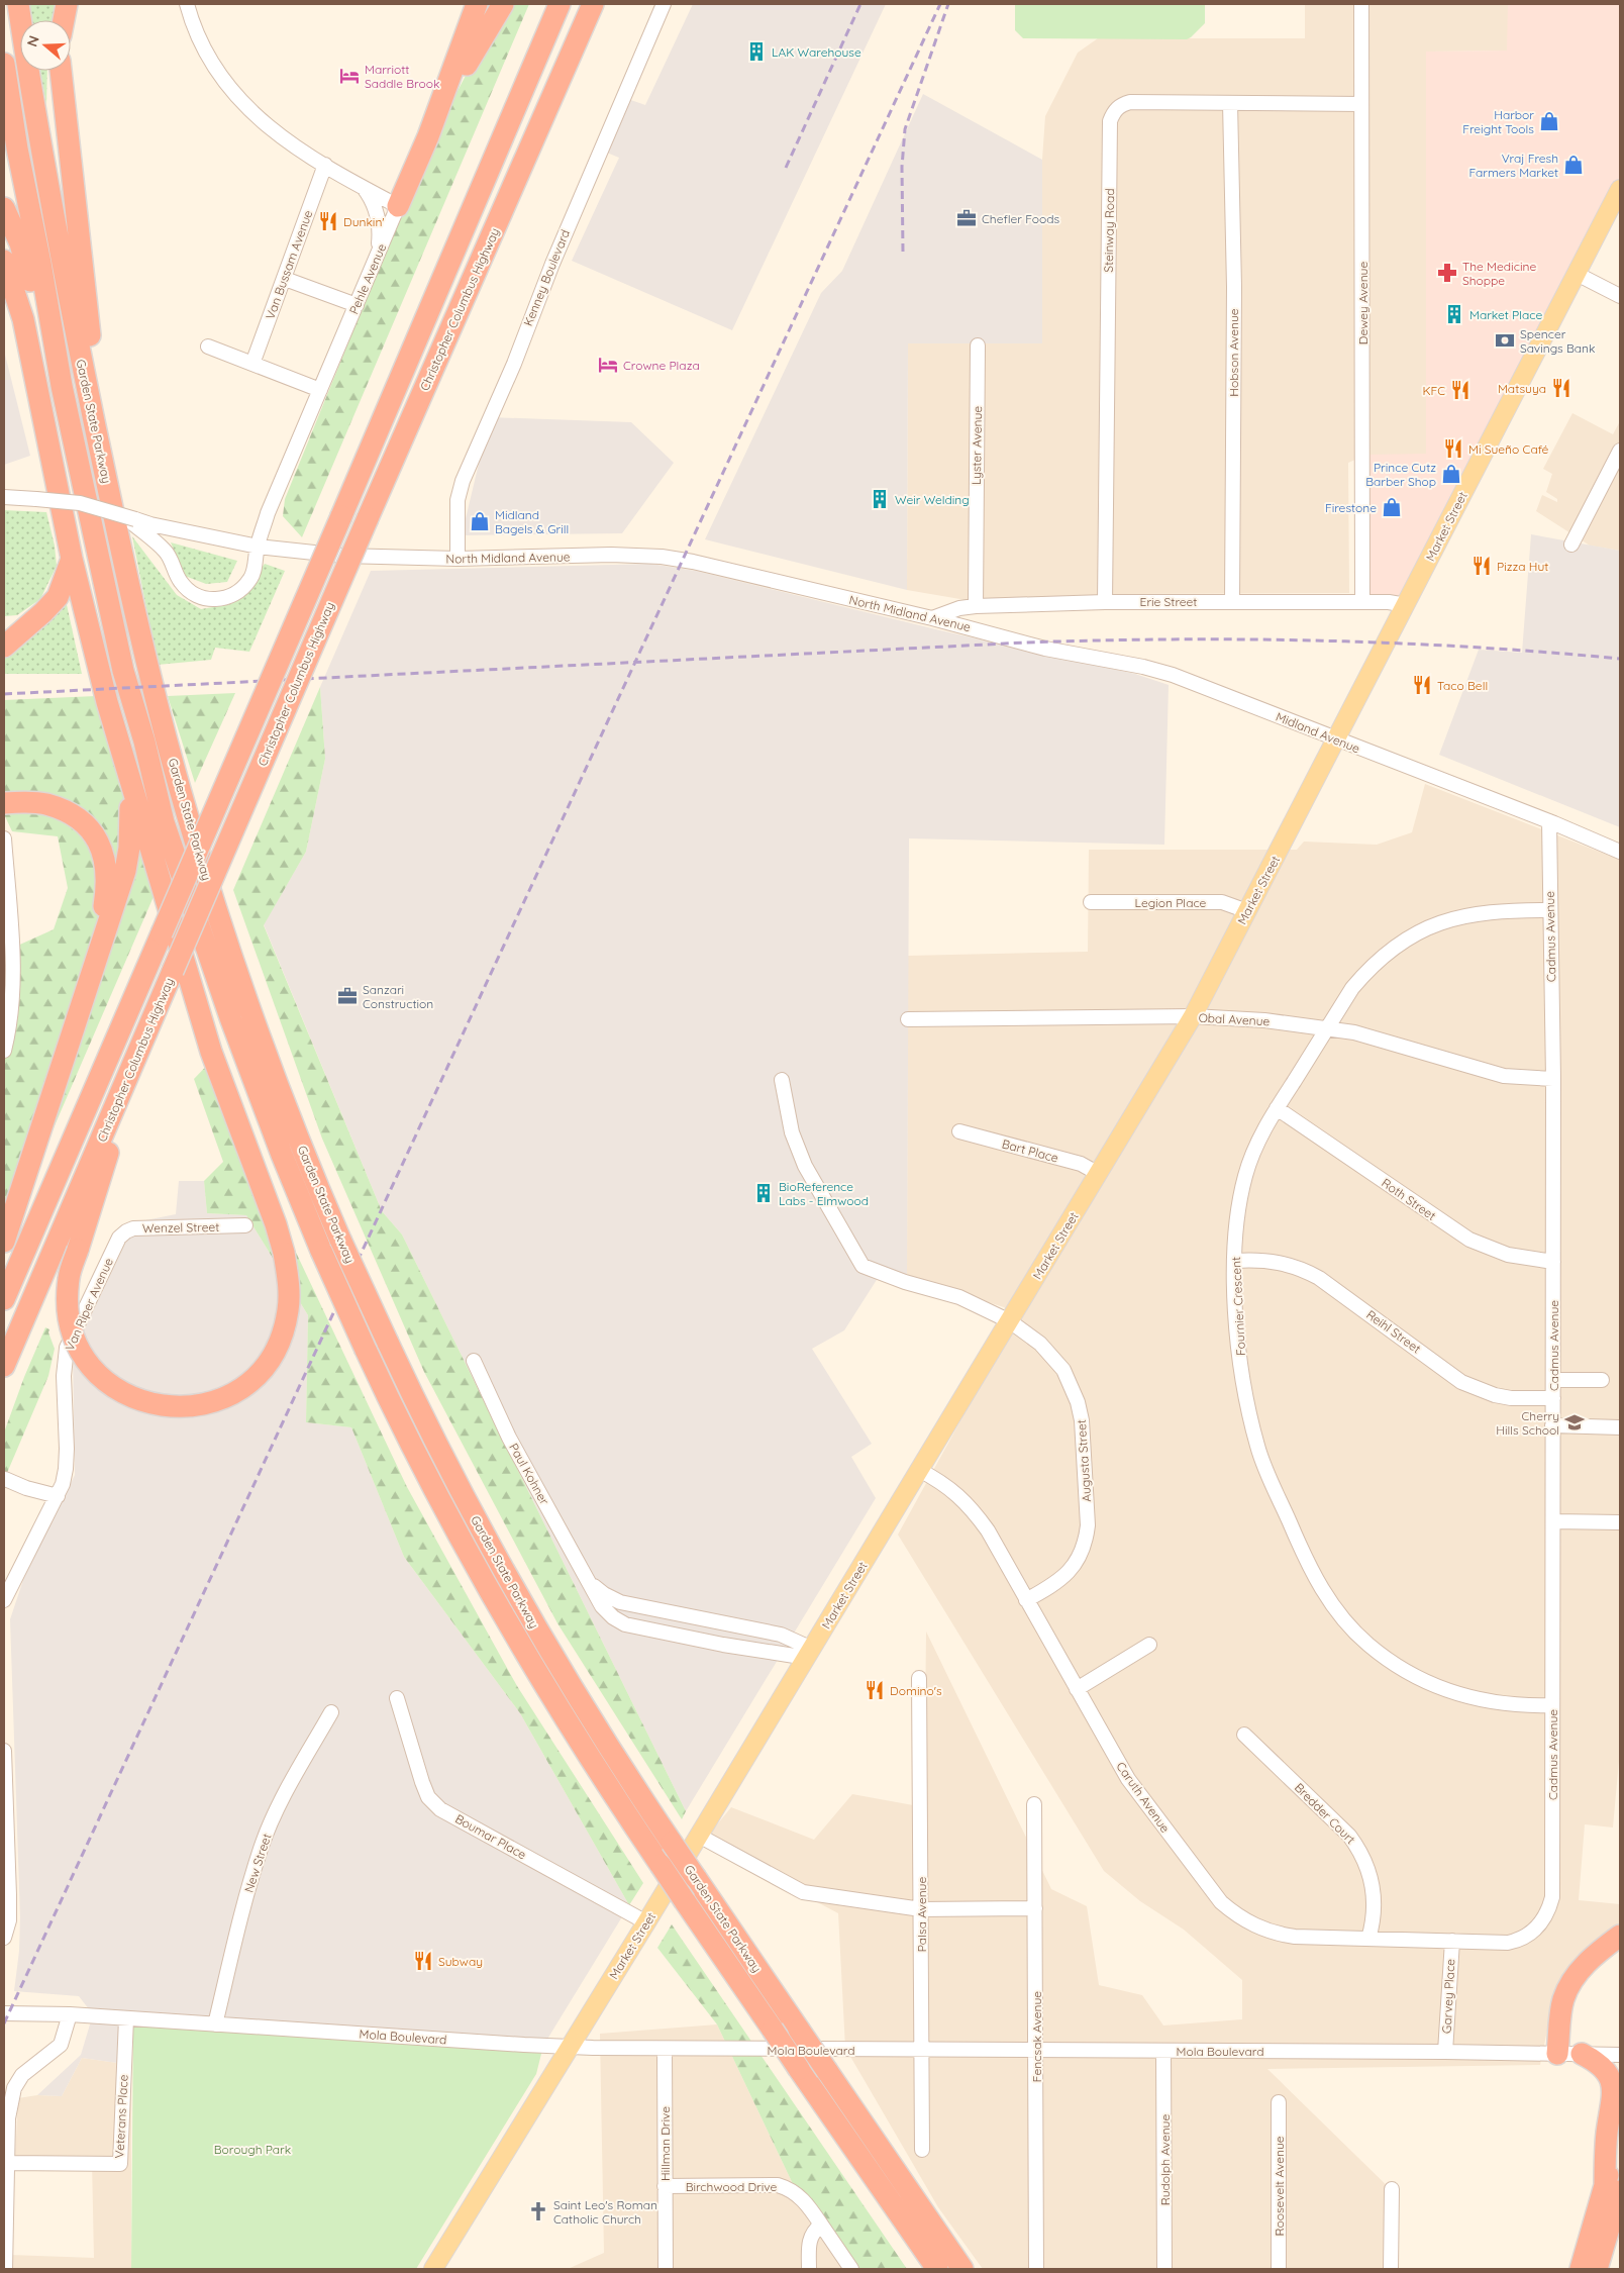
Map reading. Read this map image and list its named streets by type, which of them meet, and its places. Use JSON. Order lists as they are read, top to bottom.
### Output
{
  "streets": {
    "highway": ["Christopher Columbus Highway", "Garden State Parkway"],
    "main road": ["Market Street"],
    "street": [
      "Steinway Road",
      "Van Bussam Avenue",
      "Kenney Boulevard",
      "Pehle Avenue",
      "Dewey Avenue",
      "Hobson Avenue",
      "Lyster Avenue",
      "North Midland Avenue",
      "Erie Street",
      "Midland Avenue",
      "Legion Place",
      "Cadmus Avenue",
      "Obal Avenue",
      "Bart Place",
      "Roth Street",
      "Wenzel Street",
      "Van Riper Avenue",
      "Fournier Crescent",
      "Reihl Street",
      "Augusta Street",
      "Paul Kohner",
      "Caruth Avenue",
      "Bredder Court",
      "Boumar Place",
      "New Street",
      "Palsa Avenue",
      "Garvey Place",
      "Mola Boulevard",
      "Fencsak Avenue",
      "Veterans Place",
      "Hillman Drive",
      "Rudolph Avenue",
      "Birchwood Drive",
      "Roosevelt Avenue"
    ]
  },
  "crossings": [
    ["Steinway Road", "Dewey Avenue"],
    ["Steinway Road", "Hobson Avenue"],
    ["Steinway Road", "Erie Street"],
    ["Kenney Boulevard", "North Midland Avenue"],
    ["Pehle Avenue", "North Midland Avenue"],
    ["Dewey Avenue", "Erie Street"],
    ["Hobson Avenue", "Erie Street"],
    ["Lyster Avenue", "Erie Street"],
    ["Market Street", "Erie Street"],
    ["Market Street", "Midland Avenue"],
    ["Market Street", "Legion Place"],
    ["Market Street", "Obal Avenue"],
    ["Market Street", "Bart Place"],
    ["Market Street", "Augusta Street"],
    ["Market Street", "Paul Kohner"],
    ["Market Street", "Caruth Avenue"],
    ["Market Street", "Boumar Place"],
    ["Market Street", "Mola Boulevard"],
    ["North Midland Avenue", "Erie Street"],
    ["North Midland Avenue", "Midland Avenue"],
    ["Midland Avenue", "Cadmus Avenue"],
    ["Cadmus Avenue", "Obal Avenue"],
    ["Cadmus Avenue", "Roth Street"],
    ["Cadmus Avenue", "Fournier Crescent"],
    ["Cadmus Avenue", "Reihl Street"],
    ["Cadmus Avenue", "Caruth Avenue"],
    ["Cadmus Avenue", "Garvey Place"],
    ["Obal Avenue", "Fournier Crescent"],
    ["Roth Street", "Fournier Crescent"],
    ["Wenzel Street", "Van Riper Avenue"],
    ["Fournier Crescent", "Reihl Street"],
    ["Augusta Street", "Caruth Avenue"],
    ["Caruth Avenue", "Bredder Court"],
    ["Caruth Avenue", "Garvey Place"],
    ["New Street", "Mola Boulevard"],
    ["Palsa Avenue", "Mola Boulevard"],
    ["Garvey Place", "Mola Boulevard"],
    ["Mola Boulevard", "Fencsak Avenue"],
    ["Mola Boulevard", "Veterans Place"],
    ["Mola Boulevard", "Hillman Drive"],
    ["Mola Boulevard", "Rudolph Avenue"],
    ["Hillman Drive", "Birchwood Drive"]
  ],
  "parks": ["Borough Park"],
  "places": {
    "building": [
      "LAK Warehouse",
      "Market Place",
      "Weir Welding",
      "BioReference Labs - Elmwood"
    ],
    "hotel": ["Marriott Saddle Brook", "Crowne Plaza"],
    "shop": [
      "Harbor Freight Tools",
      "Vraj Fresh Farmers Market",
      "Prince Cutz Barber Shop",
      "Firestone",
      "Midland Bagels & Grill"
    ],
    "office": ["Chefler Foods", "Sanzari Construction"],
    "restaurant": [
      "Dunkin'",
      "Matsuya",
      "KFC",
      "Mi Sueño Café",
      "Pizza Hut",
      "Taco Bell",
      "Domino's",
      "Subway"
    ],
    "pharmacy": ["The Medicine Shoppe"],
    "bank": ["Spencer Savings Bank"],
    "school or university": ["Cherry Hills School"],
    "church": ["Saint Leo's Roman Catholic Church"]
  },
  "north": "left"
}
